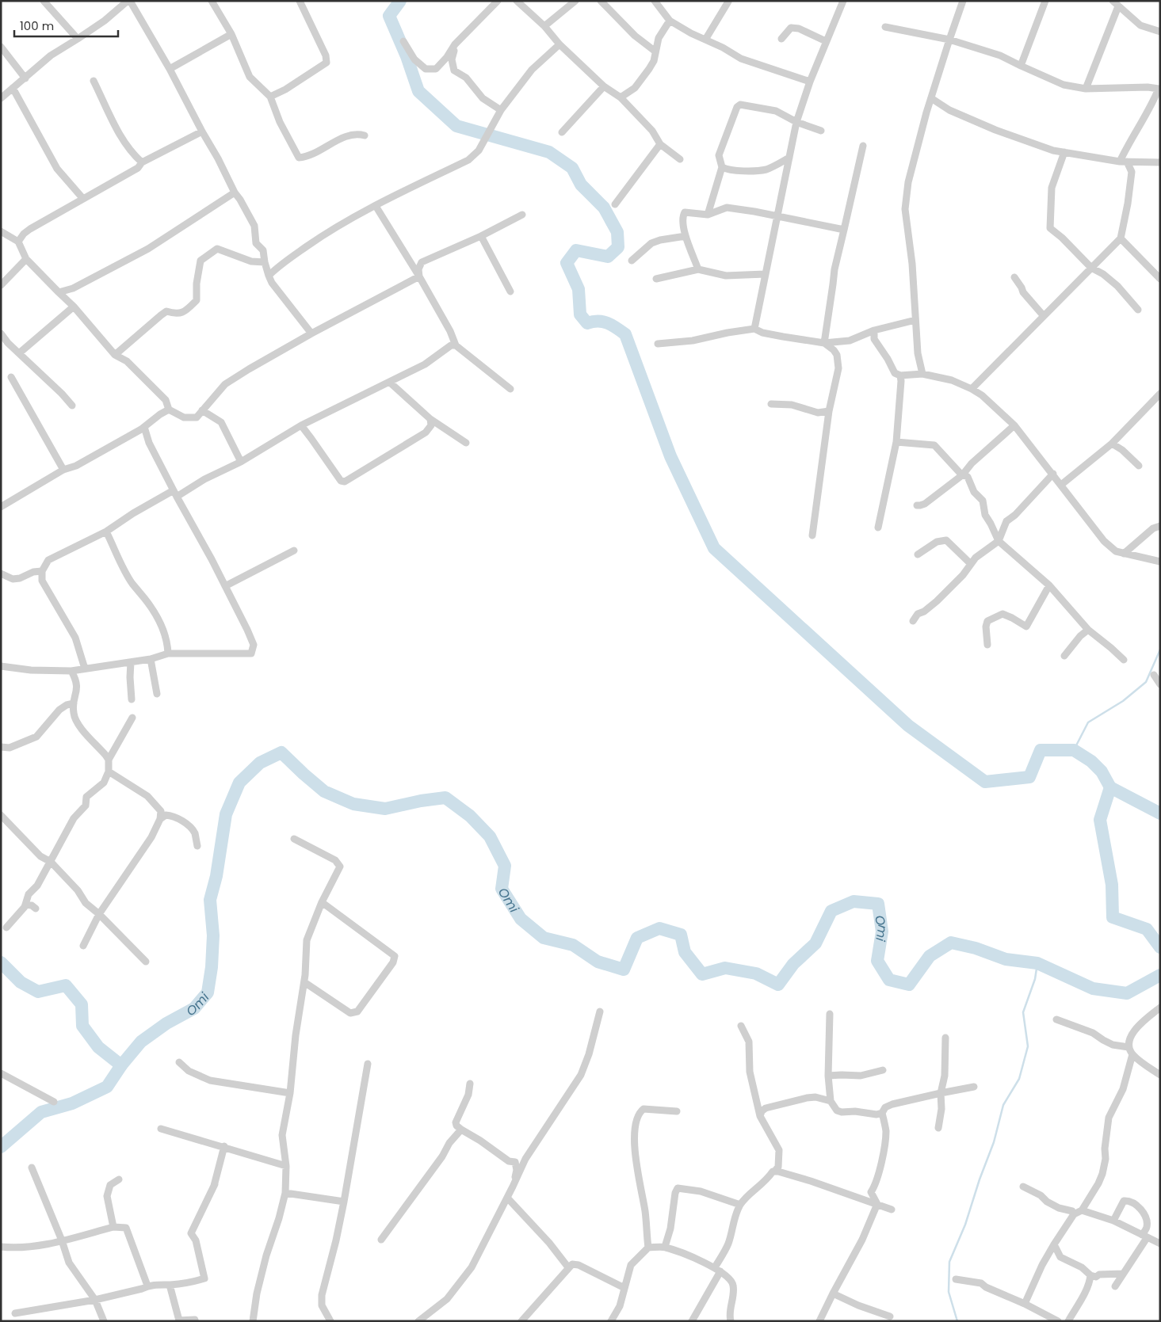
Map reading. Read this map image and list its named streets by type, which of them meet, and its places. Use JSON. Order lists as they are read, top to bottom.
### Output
{
  "water": ["Omi"],
  "scale_bar": "100 m"
}
